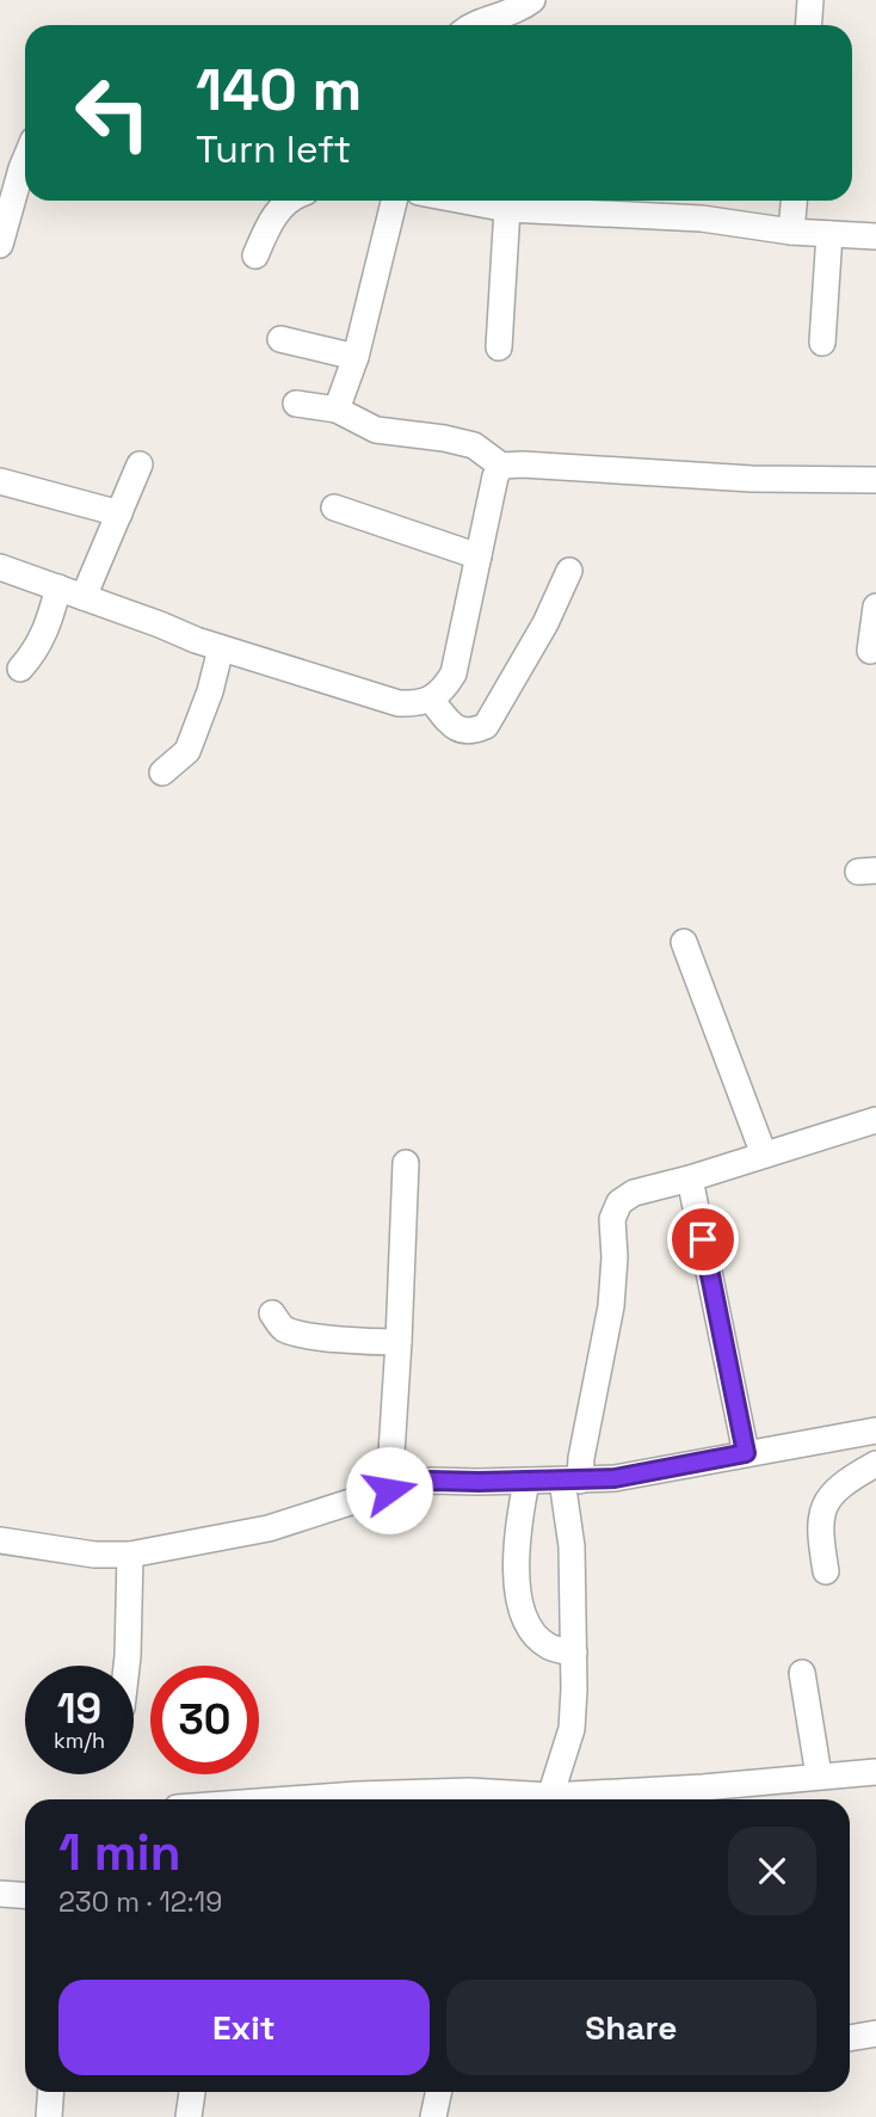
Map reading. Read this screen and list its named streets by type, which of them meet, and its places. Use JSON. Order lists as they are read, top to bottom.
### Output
{
  "page": {
    "turn": ["140 m", "Turn left"],
    "speed": "19 km/h",
    "limit": "30",
    "heading": ["1 min", "230 m · 12:19"],
    "buttons": ["Exit", "Share"]
  }
}
